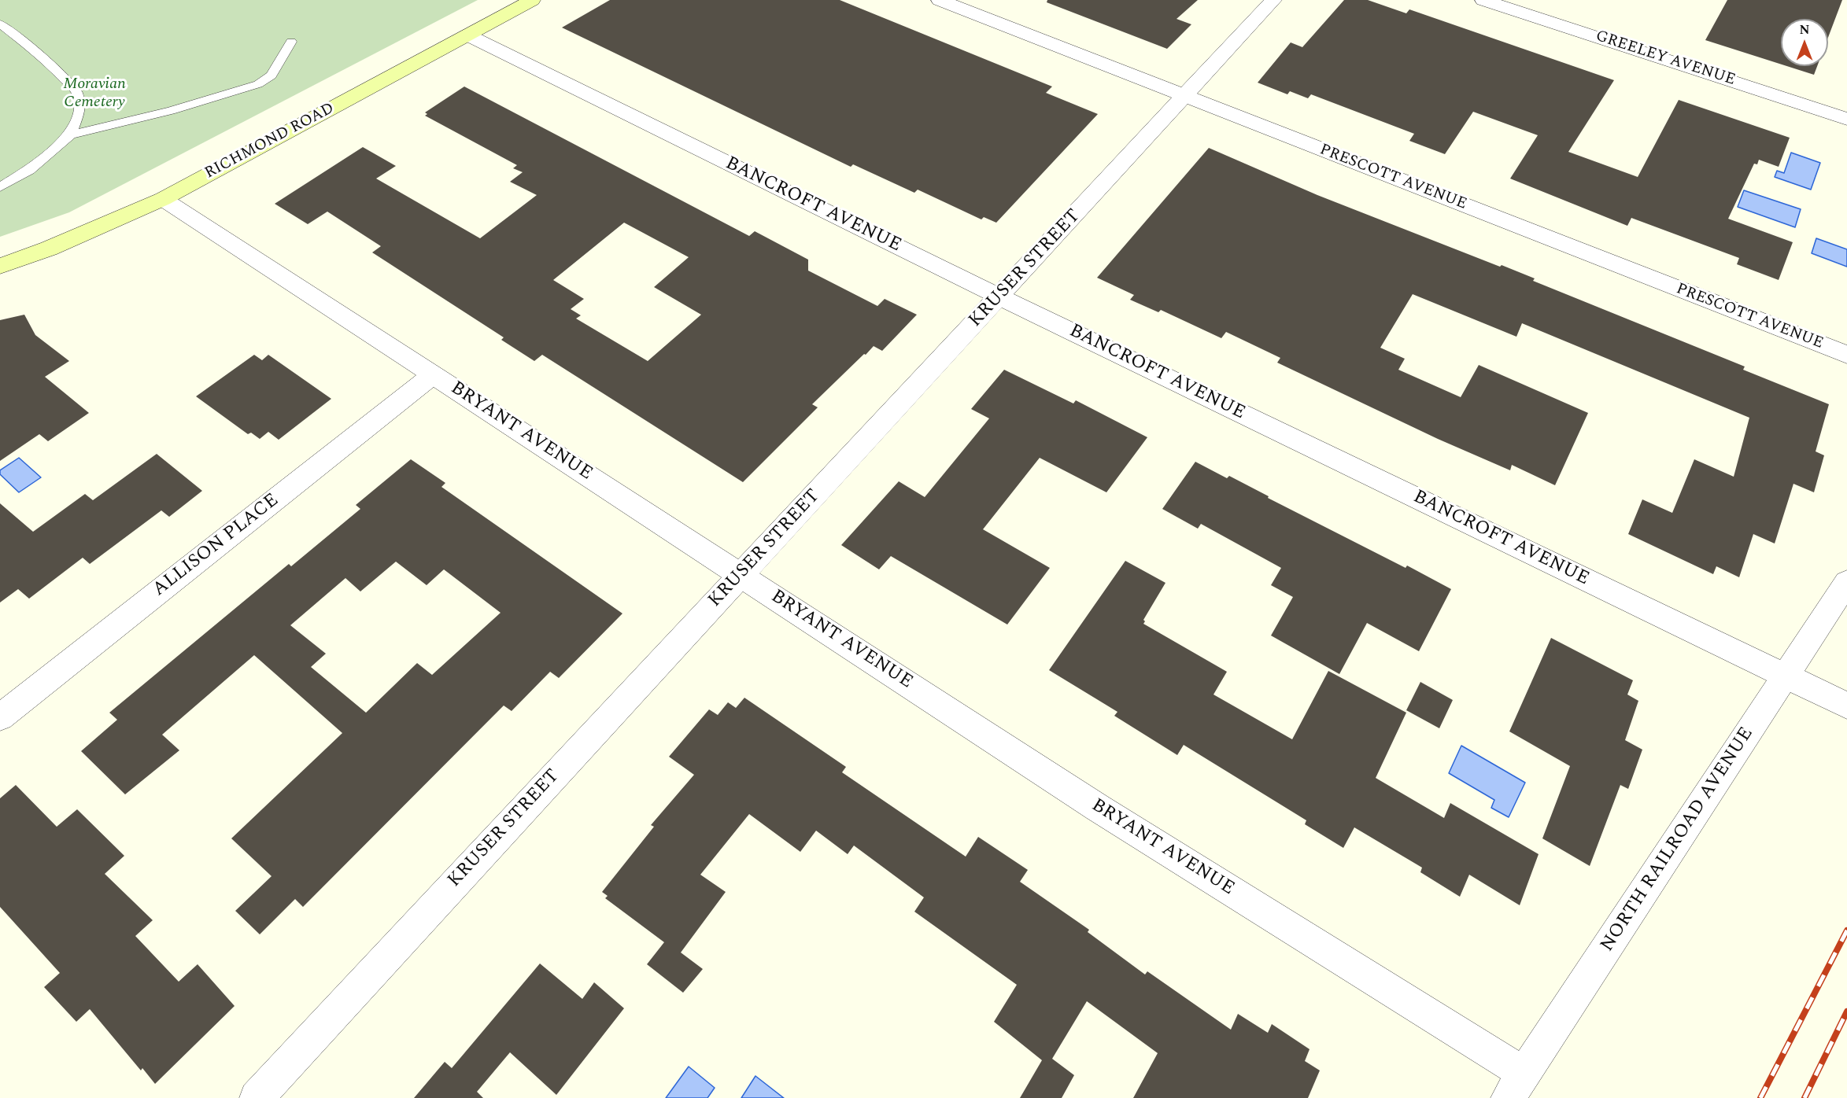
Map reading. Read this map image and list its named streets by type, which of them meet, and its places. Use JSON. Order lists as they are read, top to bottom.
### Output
{
  "streets": {
    "main road": ["RICHMOND ROAD"],
    "street": [
      "GREELEY AVENUE",
      "PRESCOTT AVENUE",
      "BANCROFT AVENUE",
      "KRUSER STREET",
      "BRYANT AVENUE",
      "ALLISON PLACE",
      "NORTH RAILROAD AVENUE"
    ]
  },
  "crossings": [
    ["RICHMOND ROAD", "BANCROFT AVENUE"],
    ["RICHMOND ROAD", "BRYANT AVENUE"],
    ["PRESCOTT AVENUE", "KRUSER STREET"],
    ["BANCROFT AVENUE", "KRUSER STREET"],
    ["BANCROFT AVENUE", "NORTH RAILROAD AVENUE"],
    ["KRUSER STREET", "BRYANT AVENUE"],
    ["BRYANT AVENUE", "ALLISON PLACE"],
    ["BRYANT AVENUE", "NORTH RAILROAD AVENUE"]
  ],
  "parks": ["Moravian Cemetery"],
  "north": "top"
}
